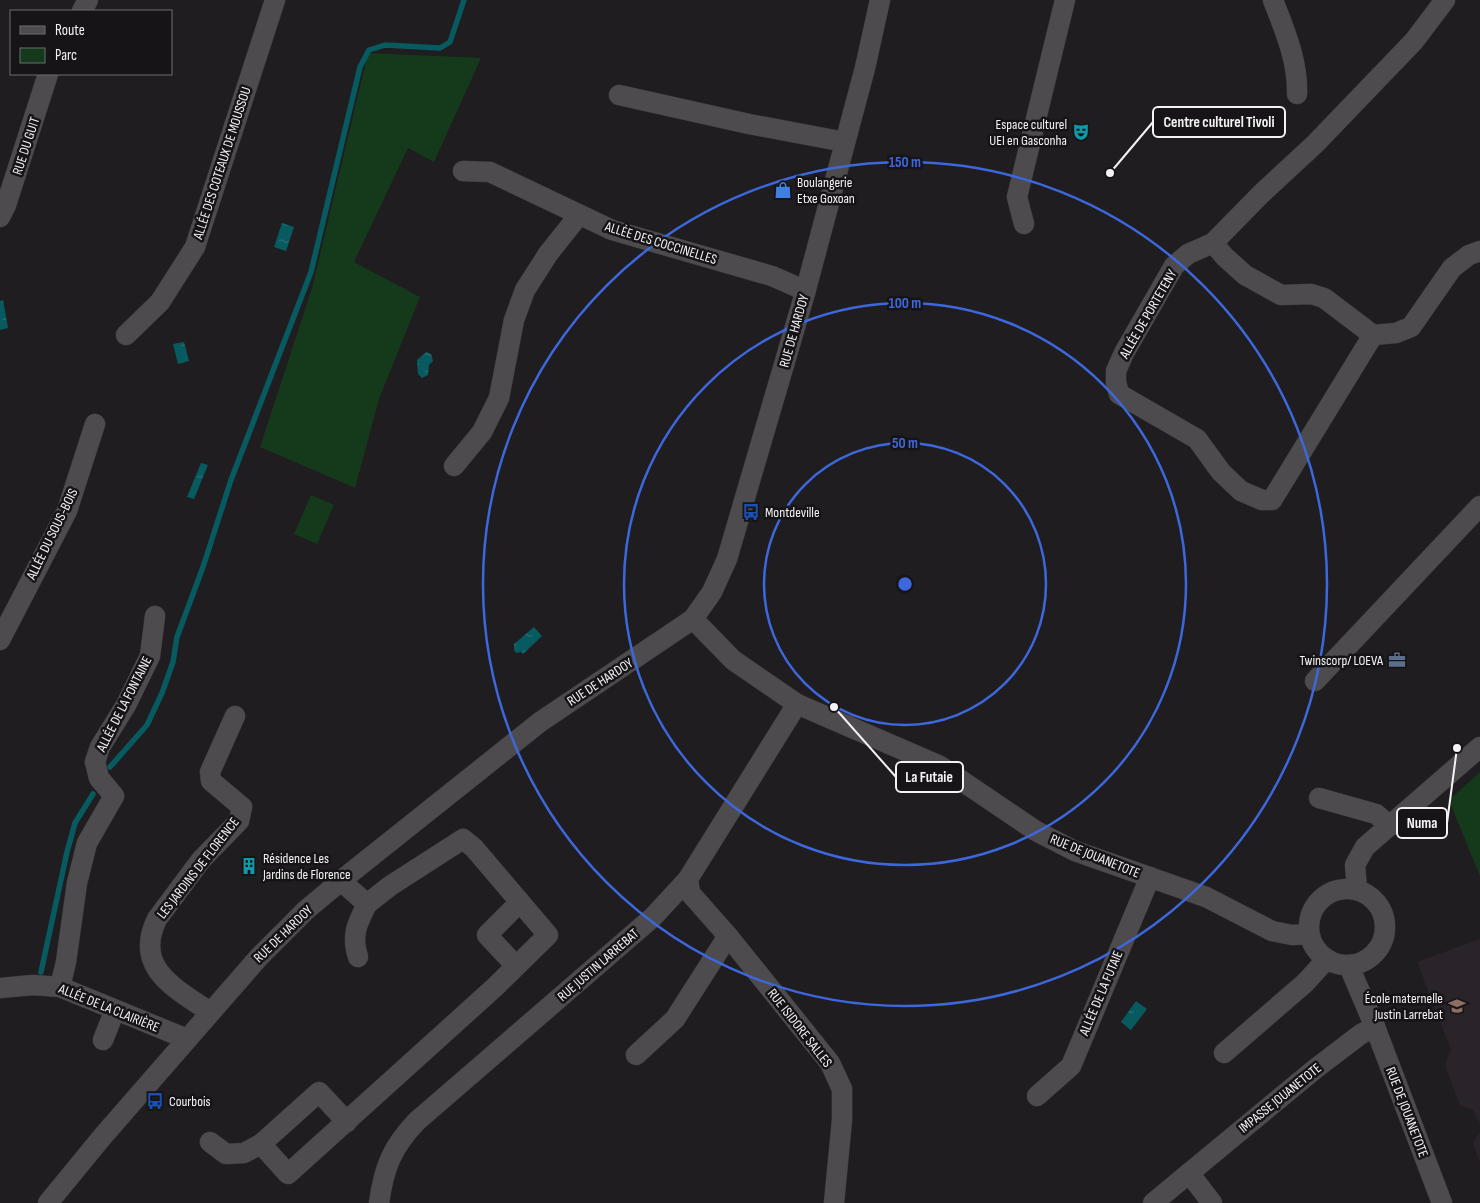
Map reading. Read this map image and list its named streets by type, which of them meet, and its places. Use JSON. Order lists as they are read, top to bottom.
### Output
{
  "streets": {
    "street": [
      "RUE DU GUIT",
      "ALLÉE DES COTEAUX DE MOUSSOU",
      "ALLÉE DES COCCINELLES",
      "ALLÉE DE PORTETENY",
      "RUE DE HARDOY",
      "ALLÉE DU SOUS-BOIS",
      "ALLÉE DE LA FONTAINE",
      "RUE DE JOUANETOTE",
      "LES JARDINS DE FLORENCE",
      "RUE JUSTIN LARREBAT",
      "ALLÉE DE LA FUTAIE",
      "ALLÉE DE LA CLAIRIÈRE",
      "RUE ISIDORE SALLES",
      "IMPASSE JOUANETOTE"
    ]
  },
  "crossings": [
    ["ALLÉE DES COCCINELLES", "RUE DE HARDOY"],
    ["RUE DE HARDOY", "RUE DE JOUANETOTE"],
    ["RUE DE HARDOY", "LES JARDINS DE FLORENCE"],
    ["RUE DE HARDOY", "ALLÉE DE LA CLAIRIÈRE"],
    ["ALLÉE DE LA FONTAINE", "ALLÉE DE LA CLAIRIÈRE"],
    ["RUE DE JOUANETOTE", "RUE JUSTIN LARREBAT"],
    ["RUE DE JOUANETOTE", "ALLÉE DE LA FUTAIE"],
    ["RUE DE JOUANETOTE", "IMPASSE JOUANETOTE"],
    ["RUE JUSTIN LARREBAT", "RUE ISIDORE SALLES"]
  ],
  "places": {
    "theatre": ["Espace culturel UEI en Gasconha"],
    "other": ["Centre culturel Tivoli", "La Futaie", "Numa"],
    "shop": ["Boulangerie Etxe Goxoan"],
    "bus stop": ["Montdeville", "Courbois"],
    "office": ["Twinscorp/ LOEVA"],
    "building": ["Résidence Les Jardins de Florence"],
    "school or university": ["École maternelle Justin Larrebat"]
  },
  "legend": ["Route", "Parc"],
  "rings": ["150 m", "100 m", "50 m"]
}
